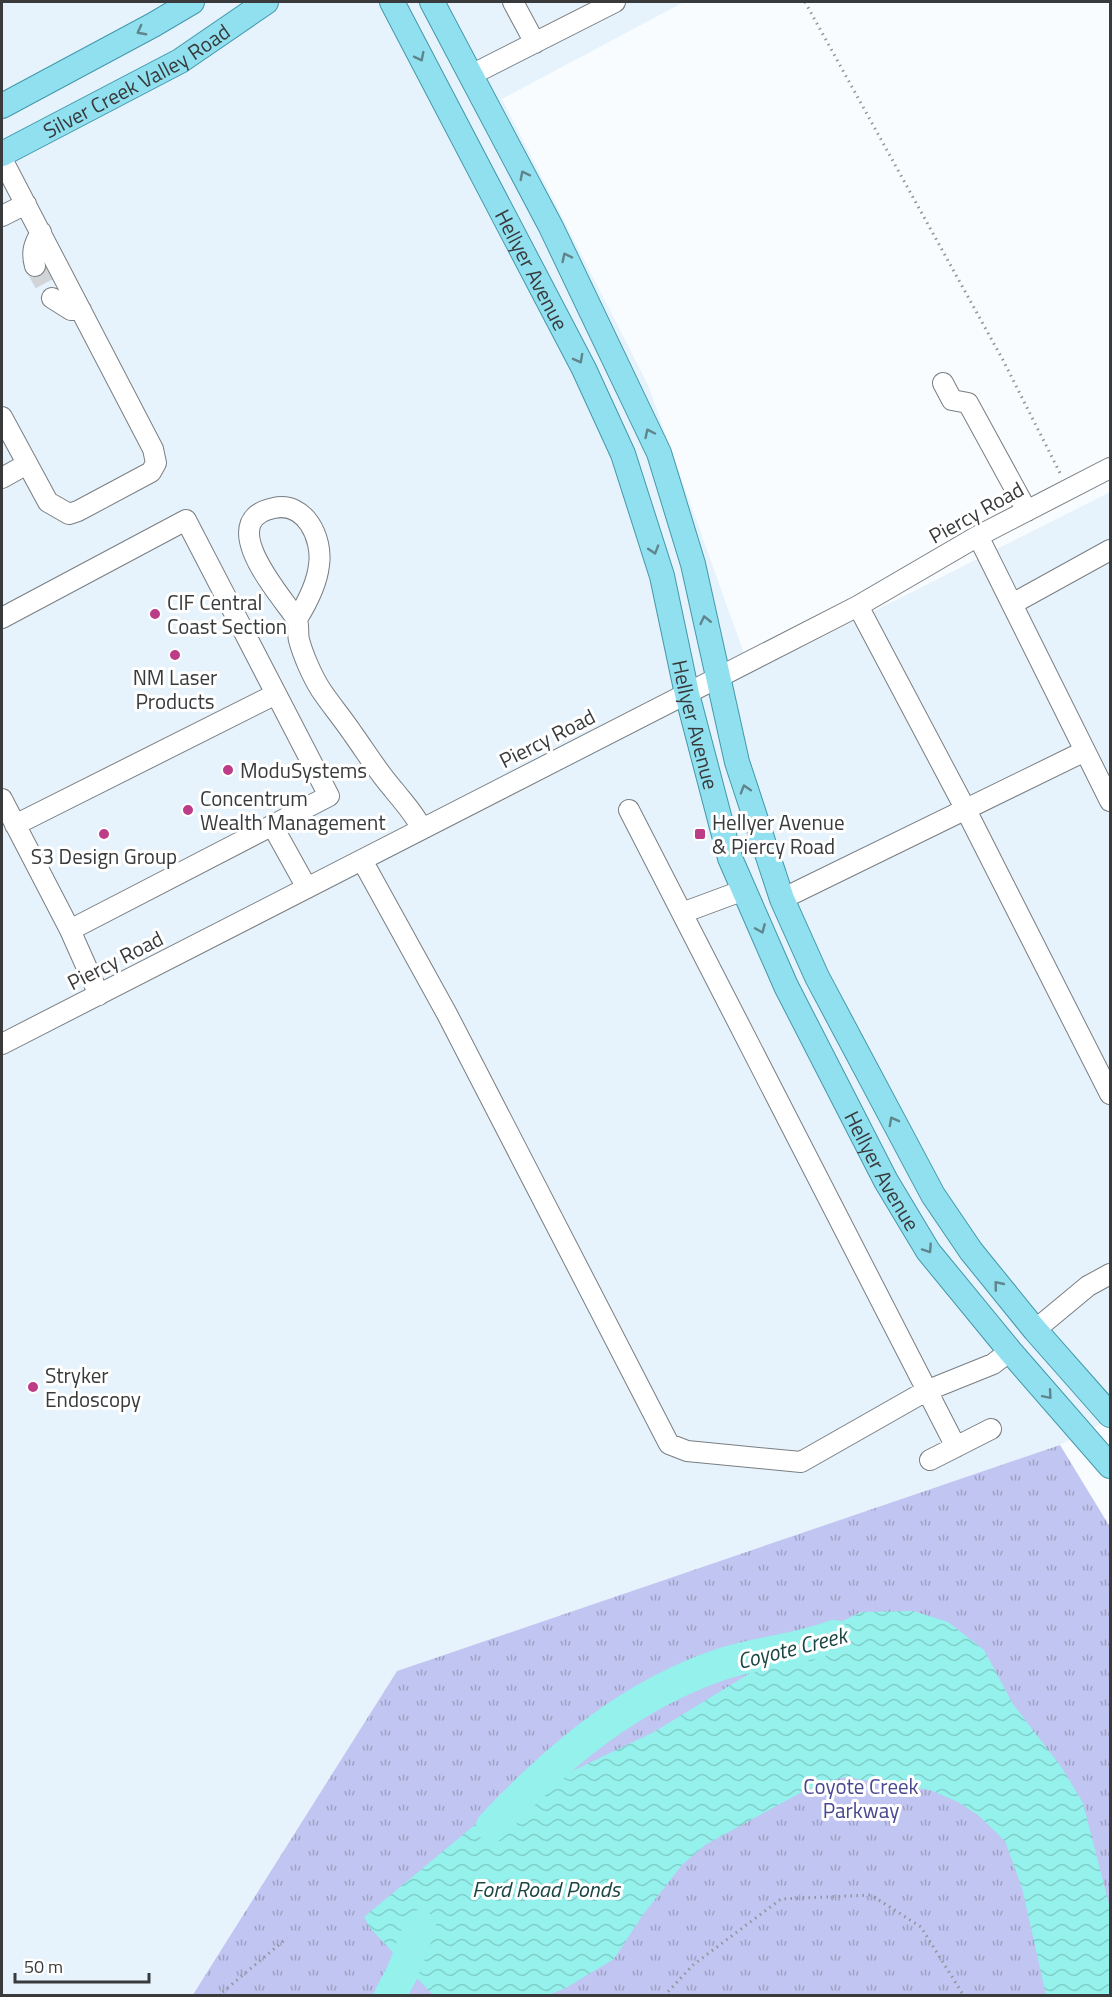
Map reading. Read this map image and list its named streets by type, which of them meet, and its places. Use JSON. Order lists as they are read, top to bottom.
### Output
{
  "streets": {
    "main road": ["Silver Creek Valley Road", "Hellyer Avenue"],
    "street": ["Piercy Road"]
  },
  "crossings": [
    ["Hellyer Avenue", "Piercy Road"]
  ],
  "water": ["Coyote Creek", "Ford Road Ponds"],
  "parks": ["Coyote Creek Parkway"],
  "places": {
    "other": [
      "CIF Central Coast Section",
      "NM Laser Products",
      "ModuSystems",
      "Concentrum Wealth Management",
      "S3 Design Group",
      "Stryker Endoscopy"
    ],
    "transit": ["Hellyer Avenue & Piercy Road"]
  },
  "scale_bar": "50 m"
}
